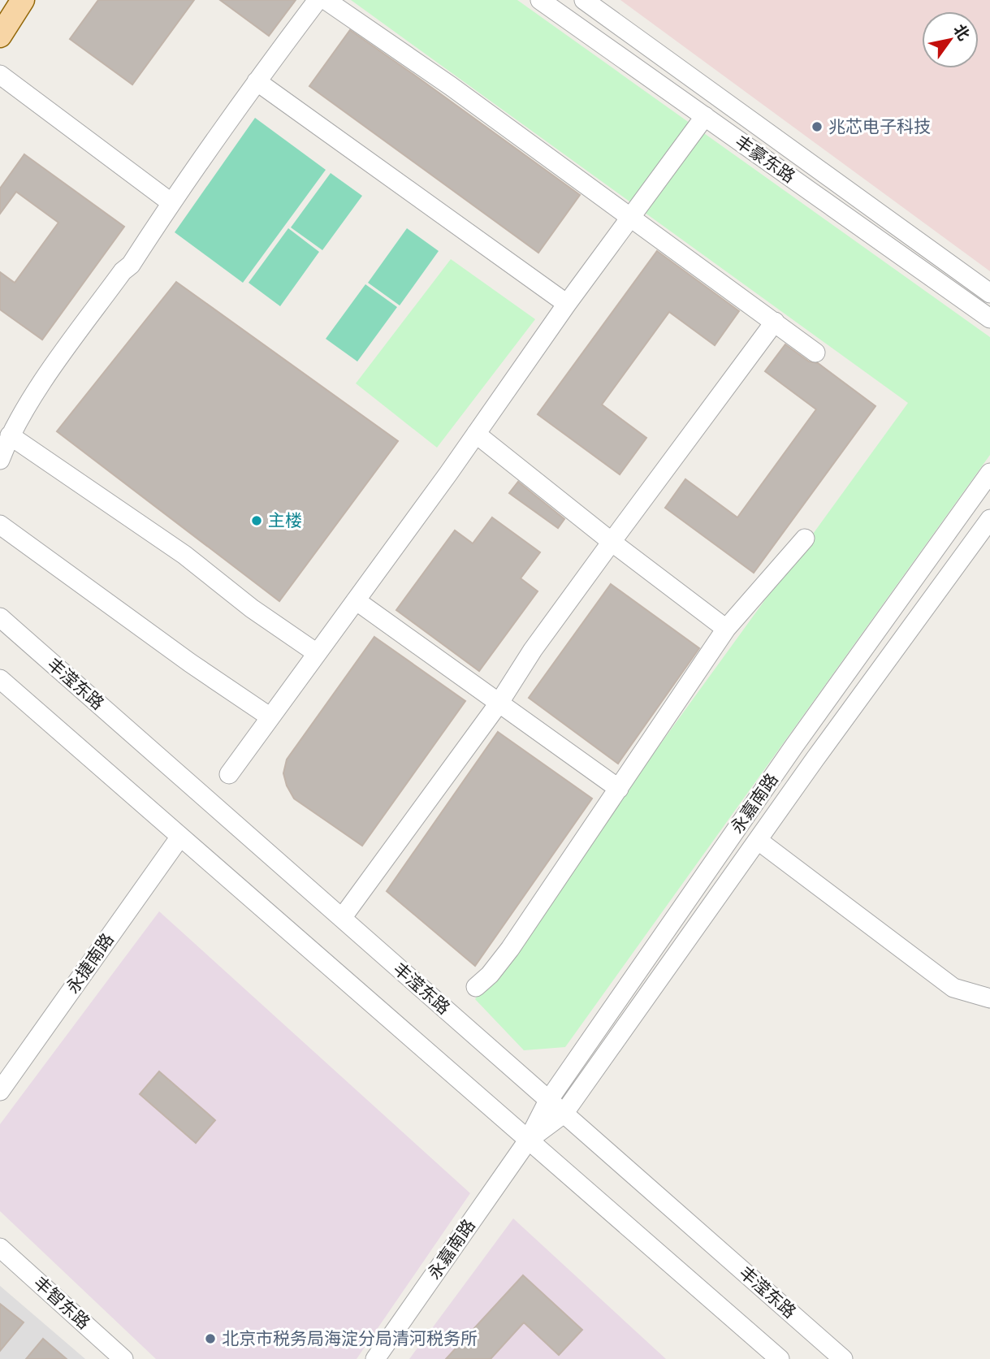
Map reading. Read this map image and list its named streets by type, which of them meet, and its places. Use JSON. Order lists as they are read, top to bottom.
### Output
{
  "streets": {
    "street": [
      "丰豪东路",
      "丰滢东路",
      "永嘉南路",
      "永捷南路",
      "丰智东路"
    ]
  },
  "crossings": [
    ["丰滢东路", "永嘉南路"]
  ],
  "places": ["兆芯电子科技", "主楼", "北京市税务局海淀分局清河税务所"],
  "north": "top right"
}
